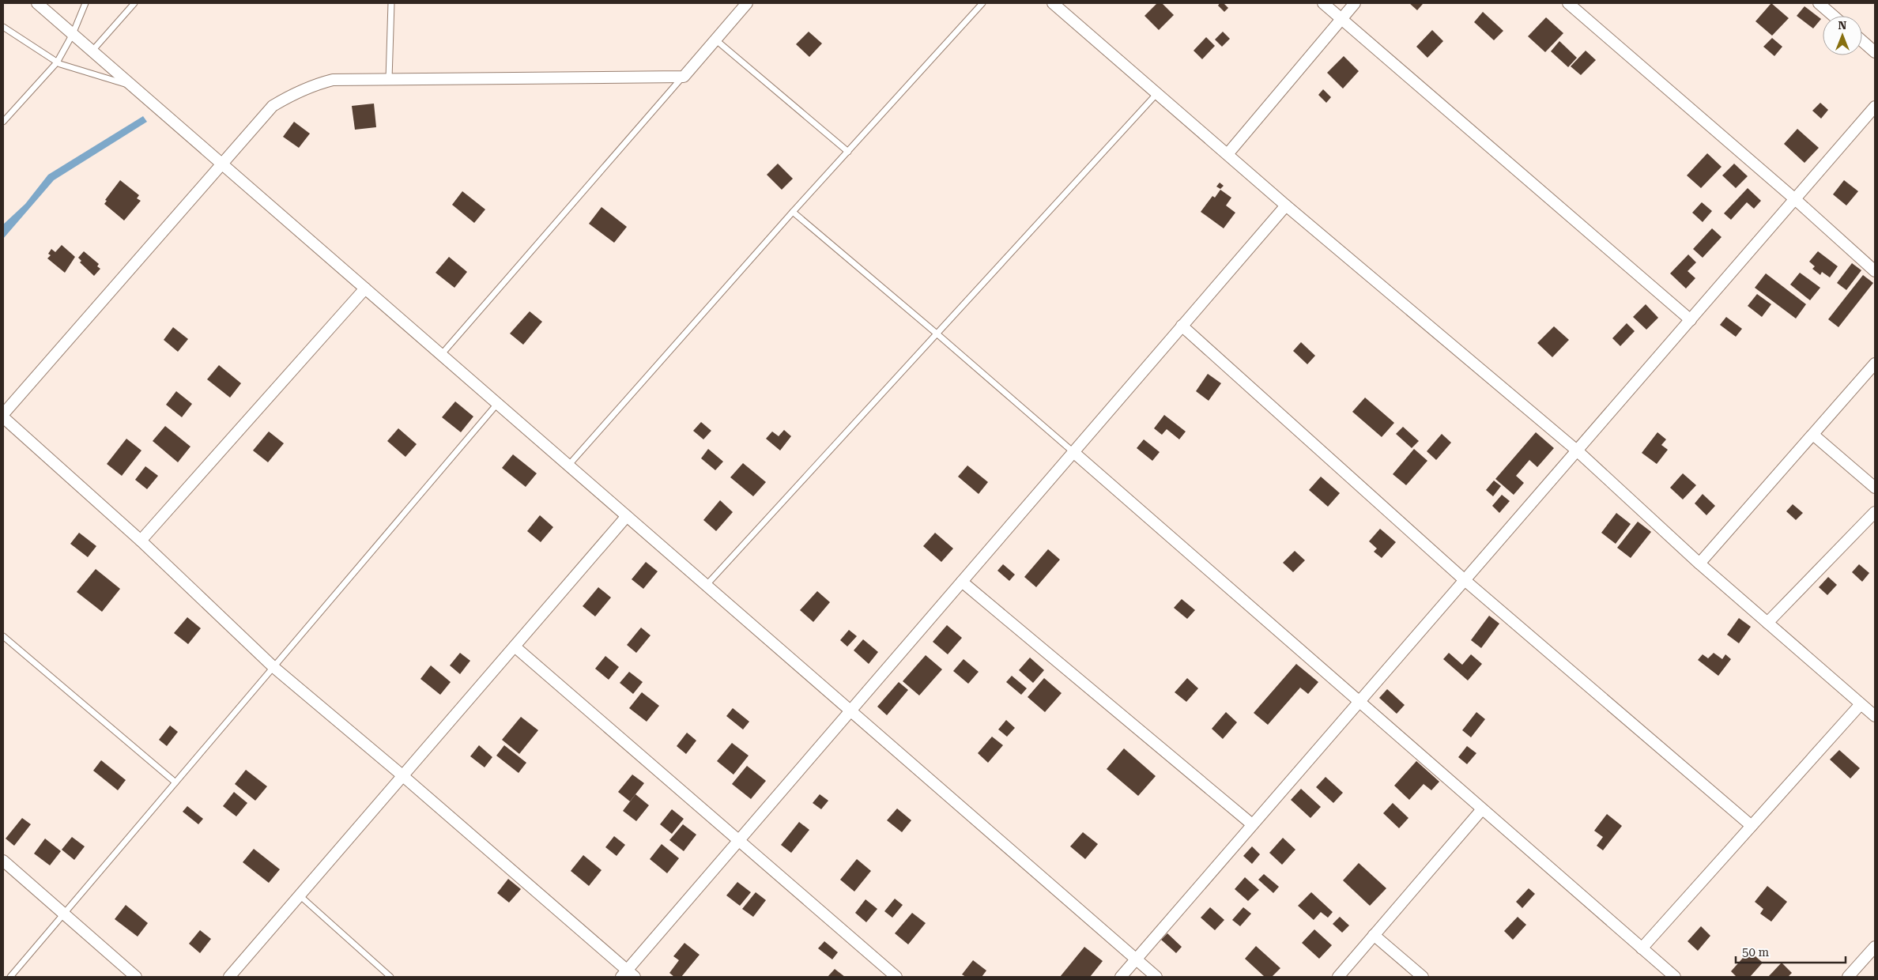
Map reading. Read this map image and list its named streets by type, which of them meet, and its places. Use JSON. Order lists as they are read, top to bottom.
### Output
{
  "scale_bar": "50 m",
  "north": "top"
}
